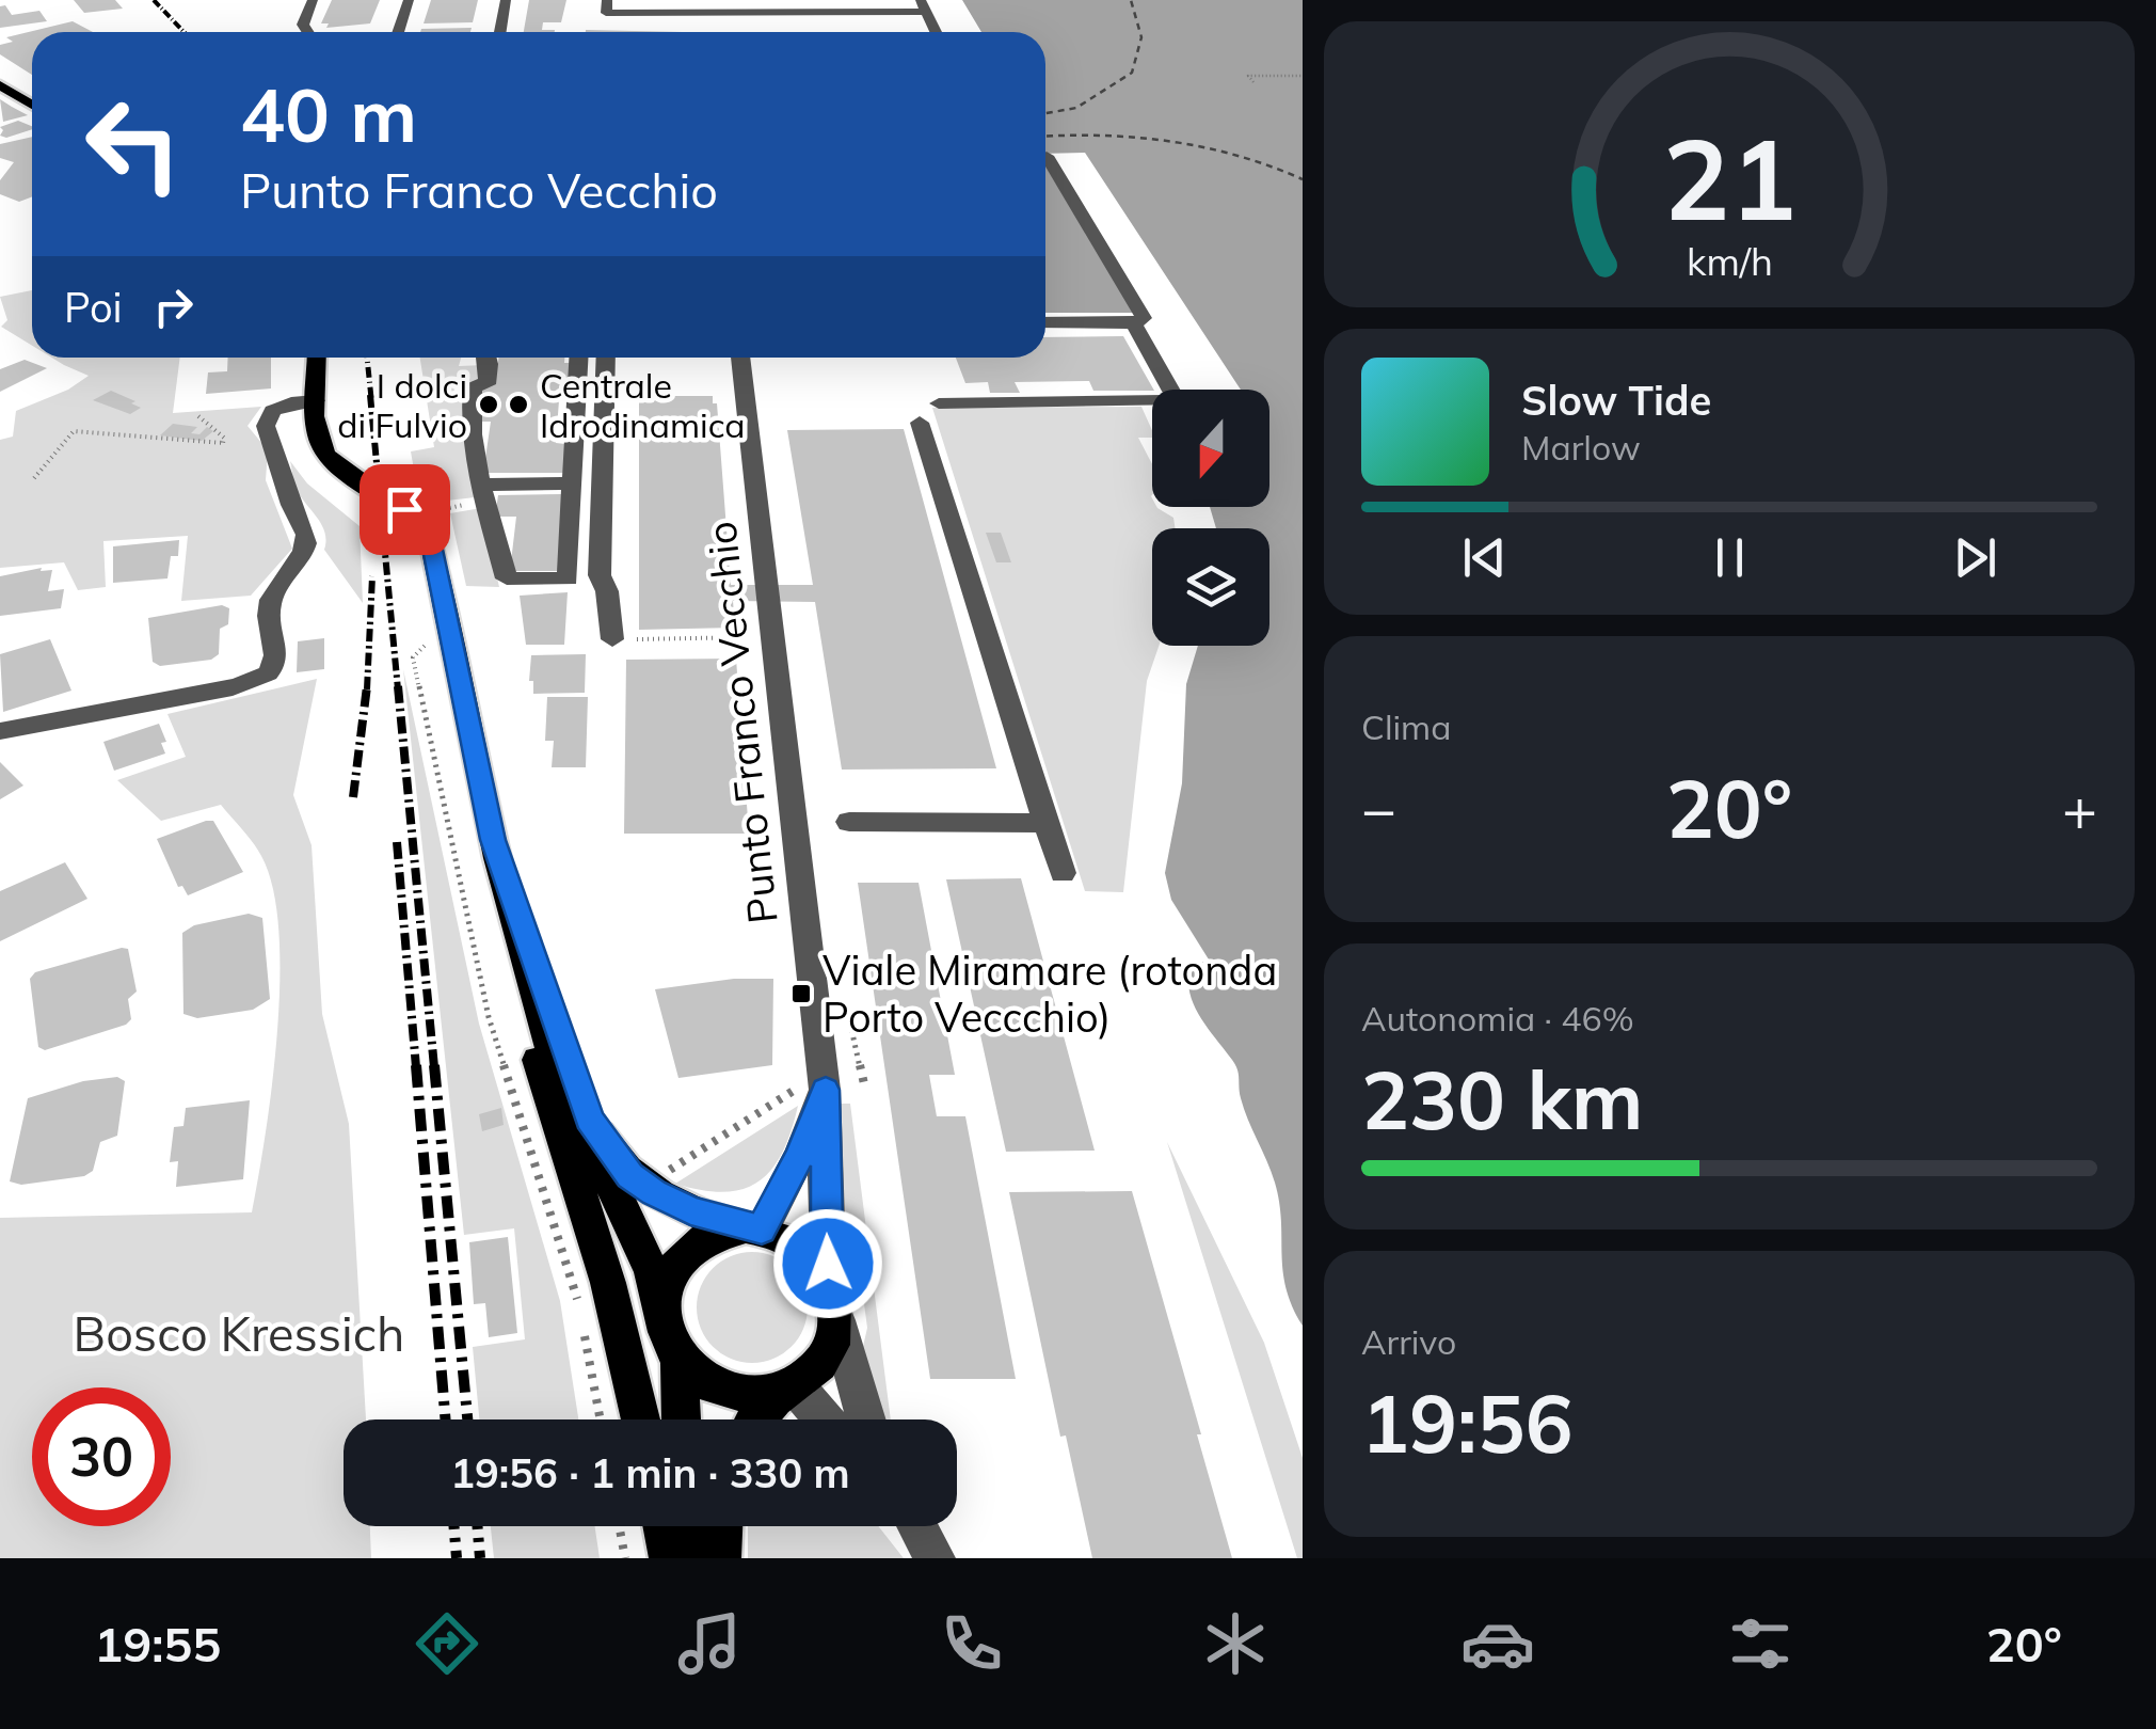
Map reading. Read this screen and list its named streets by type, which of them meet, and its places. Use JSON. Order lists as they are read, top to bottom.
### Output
{
  "streets": {
    "street": ["Punto Franco Vecchio"]
  },
  "parks": ["Bosco Kressich"],
  "places": {
    "other": ["I dolci di Fulvio", "Centrale Idrodinamica"],
    "transit": ["Viale Miramare (rotonda Porto Veccchio)"]
  },
  "north": "bottom",
  "page": {
    "turn": ["40 m", "Punto Franco Vecchio"],
    "then": "Poi",
    "song": ["Slow Tide", "Marlow"],
    "tile": [
      "Clima",
      ["Autonomia · 46%", "230 km"],
      ["Arrivo", "19:56"]
    ],
    "heat": ["−", "20°", "+"],
    "limit": "30",
    "trip": "19:56 · 1 min · 330 m",
    "tabs": ["19:55", "20°"],
    "gauge": ["21", "km/h"]
  }
}
